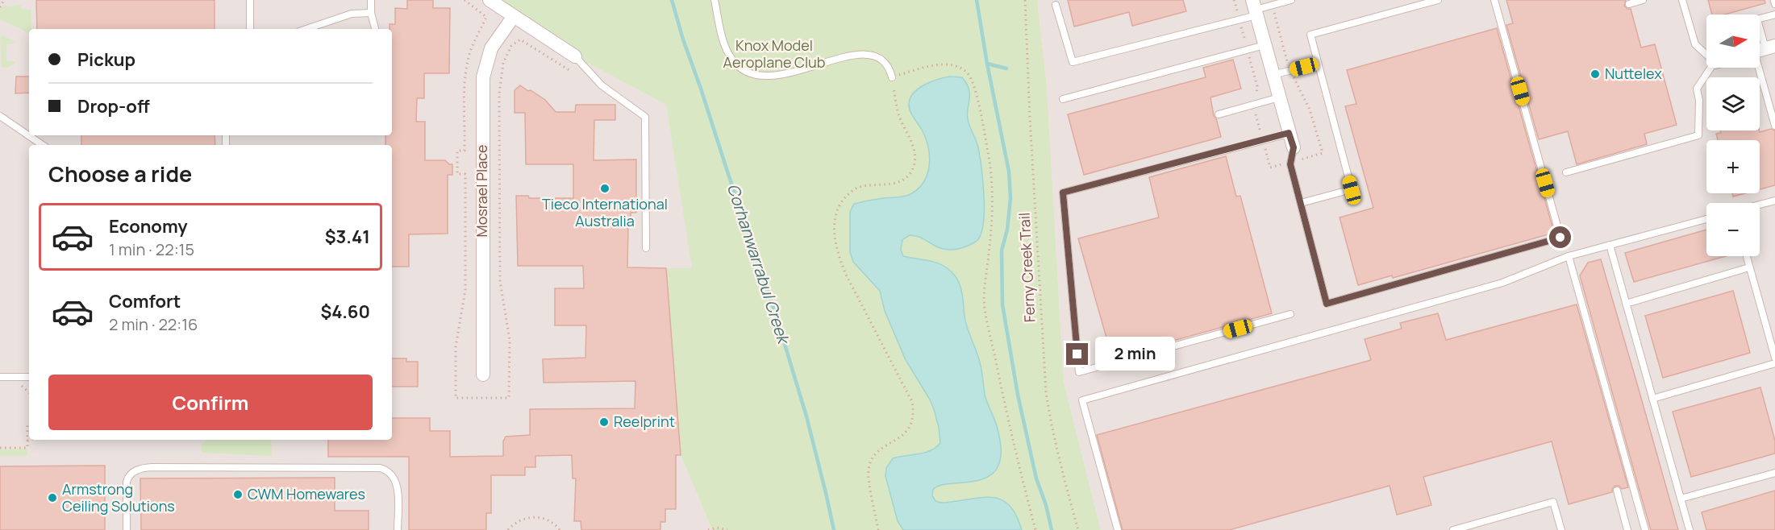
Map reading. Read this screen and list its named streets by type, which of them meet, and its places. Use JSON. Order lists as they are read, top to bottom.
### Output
{
  "streets": {
    "street": ["Mosrael Place"],
    "path": ["Ferny Creek Trail"]
  },
  "water": ["Corhanwarrabul Creek"],
  "parks": ["Knox Model Aeroplane Club"],
  "places": [
    "Nuttelex",
    "Tieco International Australia",
    "Reelprint",
    "CWM Homewares",
    "Armstrong Ceiling Solutions"
  ],
  "north": "right",
  "page": {
    "map_buttons": ["+", "−"],
    "banner": ["Pickup", "Drop-off"],
    "heading": "Choose a ride",
    "list": [
      {
        "name": "Economy",
        "note": "1 min · 22:15",
        "value": "$3.41"
      },
      {
        "name": "Comfort",
        "note": "2 min · 22:16",
        "value": "$4.60"
      }
    ],
    "bubble": "2 min",
    "buttons": "Confirm"
  }
}
